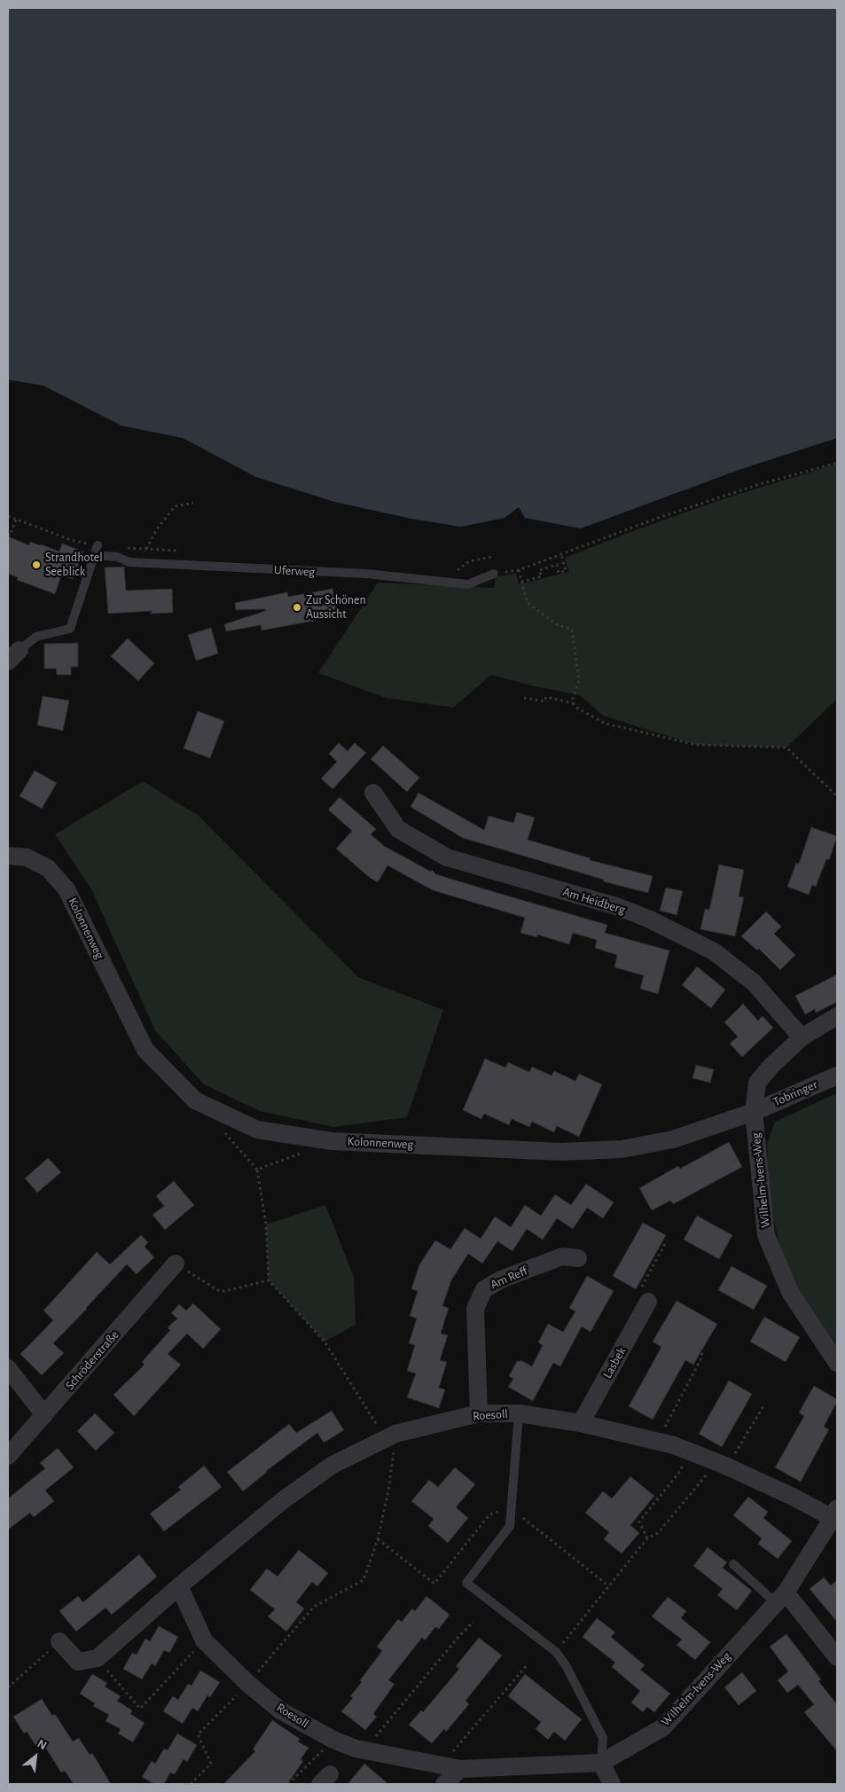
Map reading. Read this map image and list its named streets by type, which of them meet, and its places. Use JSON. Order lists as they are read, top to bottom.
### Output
{
  "streets": {
    "street": [
      "Am Heidberg",
      "Kolonnenweg",
      "Tobringer",
      "Wilhelm-Ivens-Weg",
      "Am Reff",
      "Schröderstraße",
      "Lasbek",
      "Roesoll"
    ],
    "lane": ["Uferweg"]
  },
  "crossings": [
    ["Kolonnenweg", "Tobringer"],
    ["Kolonnenweg", "Wilhelm-Ivens-Weg"],
    ["Tobringer", "Wilhelm-Ivens-Weg"],
    ["Wilhelm-Ivens-Weg", "Roesoll"],
    ["Am Reff", "Roesoll"],
    ["Lasbek", "Roesoll"]
  ],
  "places": ["Strandhotel Seeblick", "Zur Schönen Aussicht"],
  "north": "top right"
}
